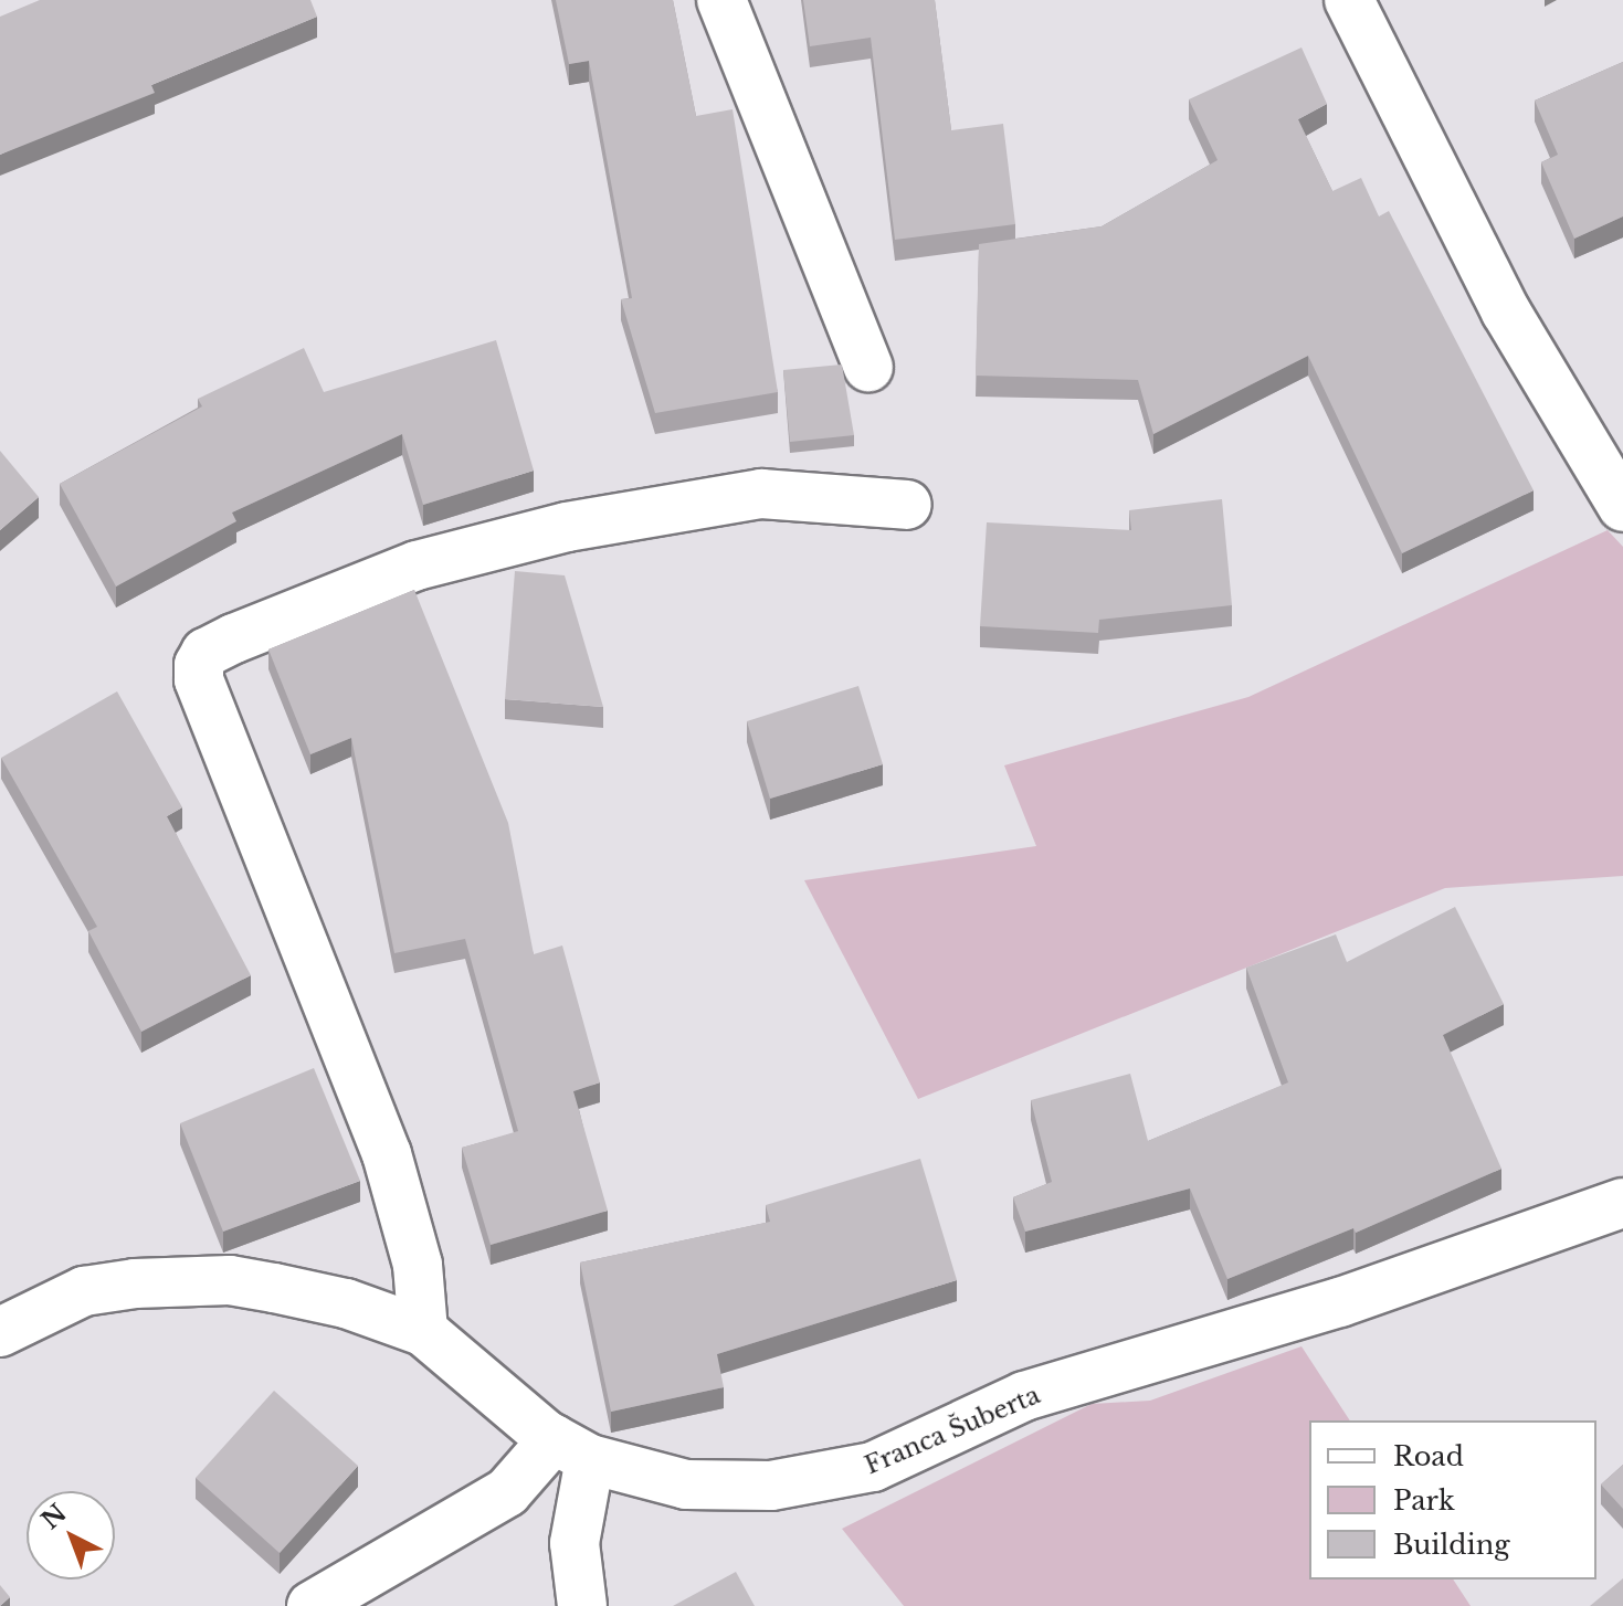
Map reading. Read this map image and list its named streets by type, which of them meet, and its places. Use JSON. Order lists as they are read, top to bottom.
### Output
{
  "streets": {
    "street": ["Franca Šuberta"]
  },
  "legend": ["Road", "Park", "Building"],
  "north": "top left"
}
